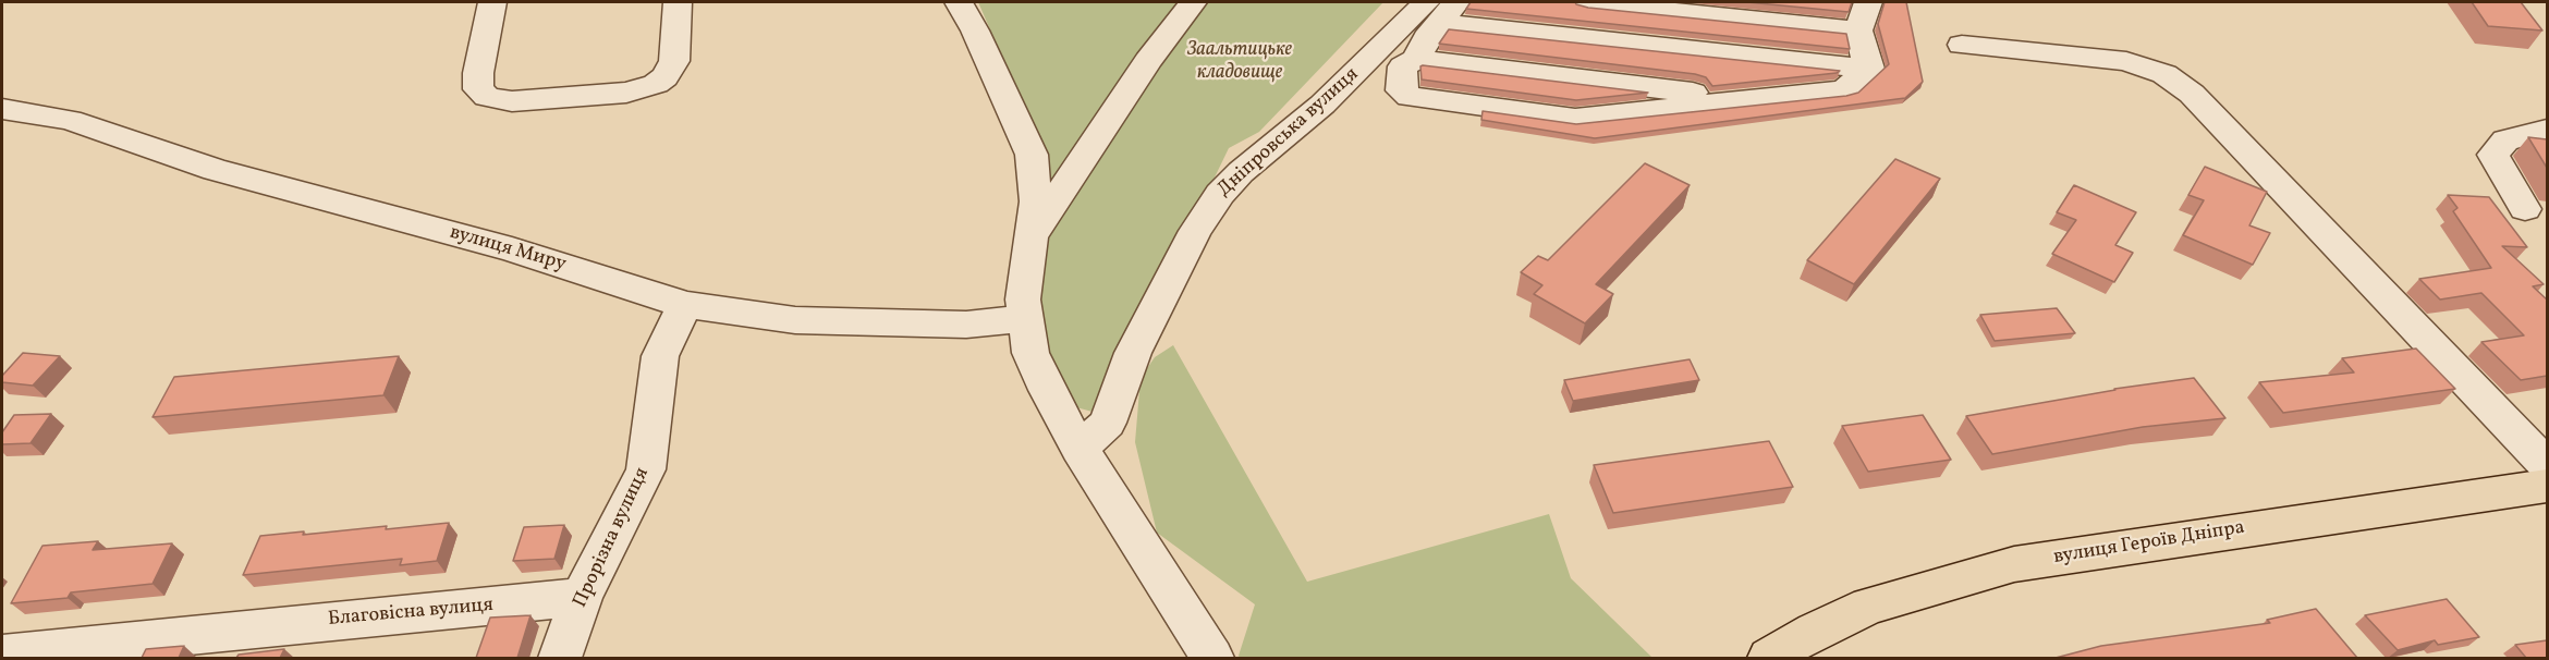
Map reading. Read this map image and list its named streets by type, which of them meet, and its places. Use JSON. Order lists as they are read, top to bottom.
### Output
{
  "streets": {
    "main road": ["вулиця Героїв Дніпра"],
    "street": [
      "Дніпровська вулиця",
      "вулиця Миру",
      "Прорізна вулиця",
      "Благовісна вулиця"
    ]
  },
  "crossings": [
    ["вулиця Миру", "Прорізна вулиця"],
    ["Прорізна вулиця", "Благовісна вулиця"]
  ],
  "parks": ["Заальтицьке кладовище"]
}
